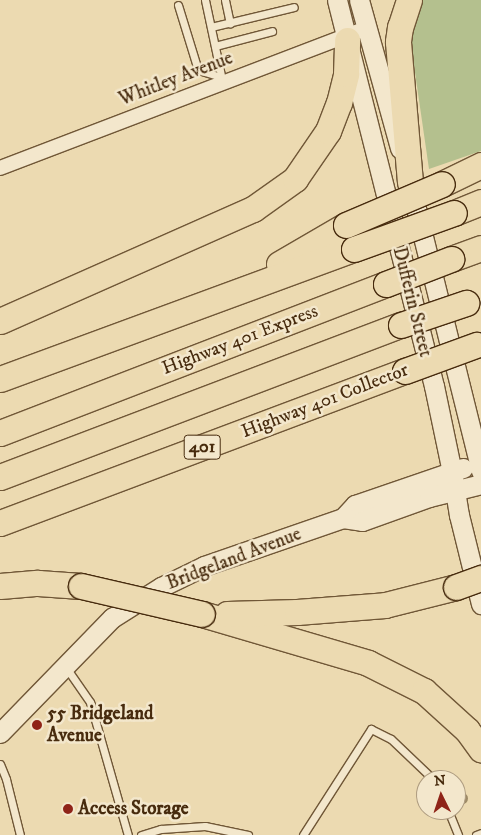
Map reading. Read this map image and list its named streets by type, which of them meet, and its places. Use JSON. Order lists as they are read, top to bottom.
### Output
{
  "streets": {
    "highway": ["Highway 401 Express", "Highway 401 Collector", "401"],
    "main road": ["Dufferin Street", "Bridgeland Avenue"],
    "street": ["Whitley Avenue"]
  },
  "crossings": [
    ["Whitley Avenue", "Dufferin Street"],
    ["Dufferin Street", "Bridgeland Avenue"]
  ],
  "places": ["55 Bridgeland Avenue", "Access Storage"],
  "north": "top"
}
